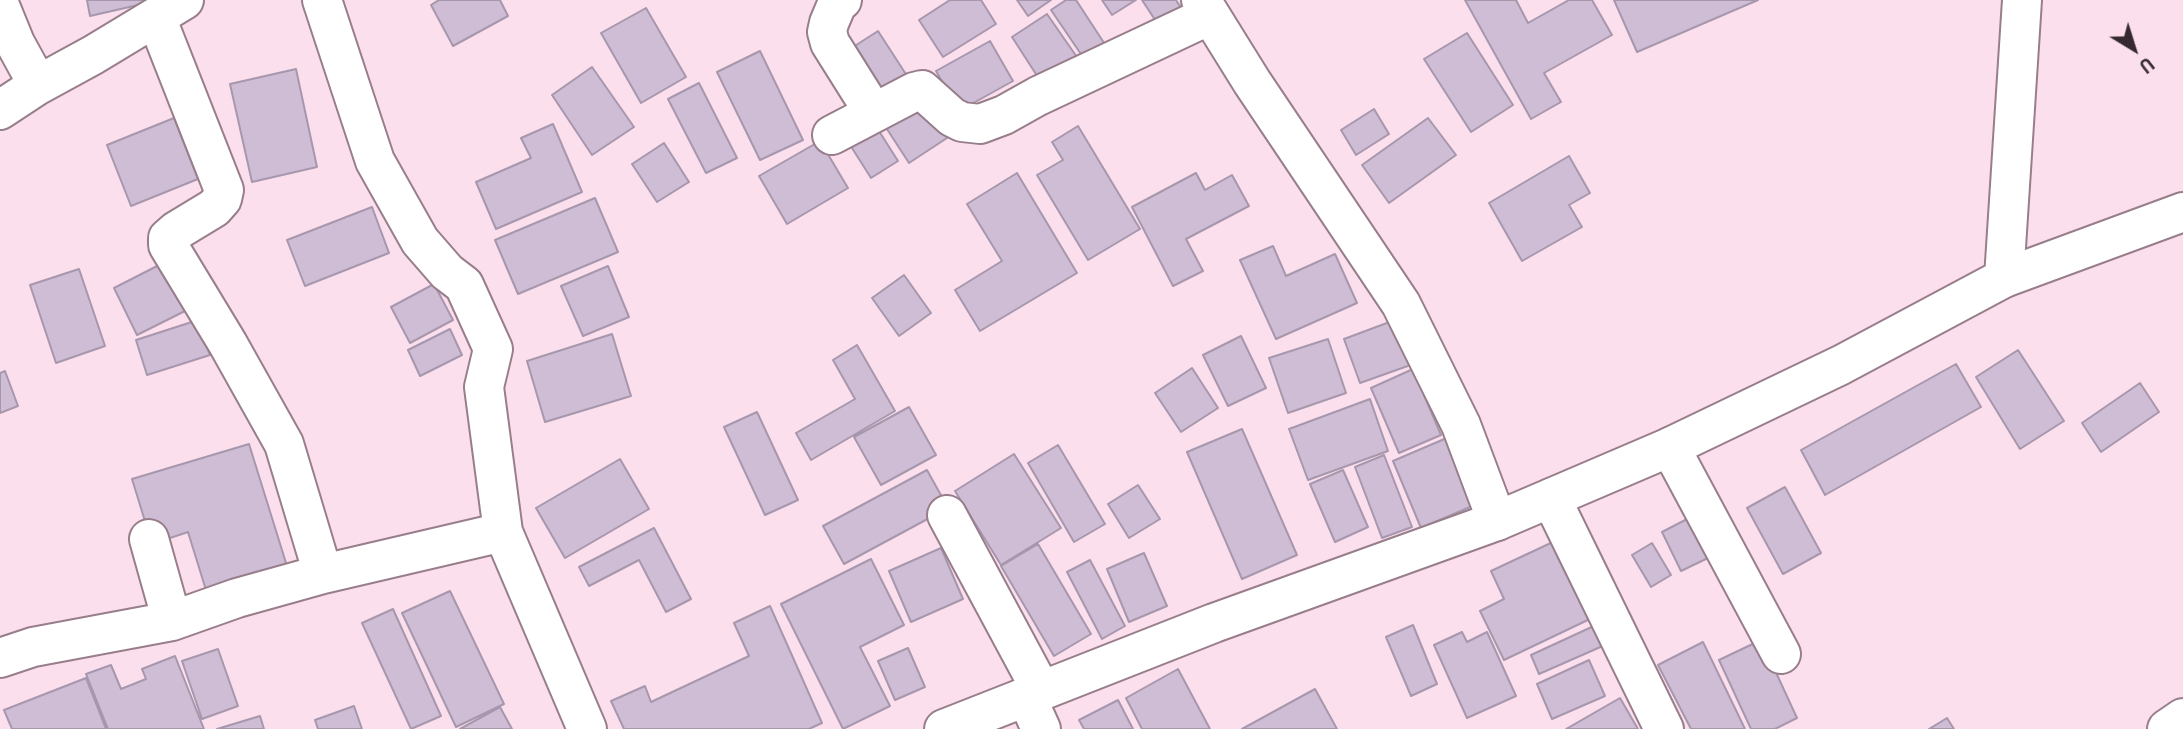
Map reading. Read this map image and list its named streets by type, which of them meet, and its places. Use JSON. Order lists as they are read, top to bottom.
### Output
{
  "north": "bottom right"
}
